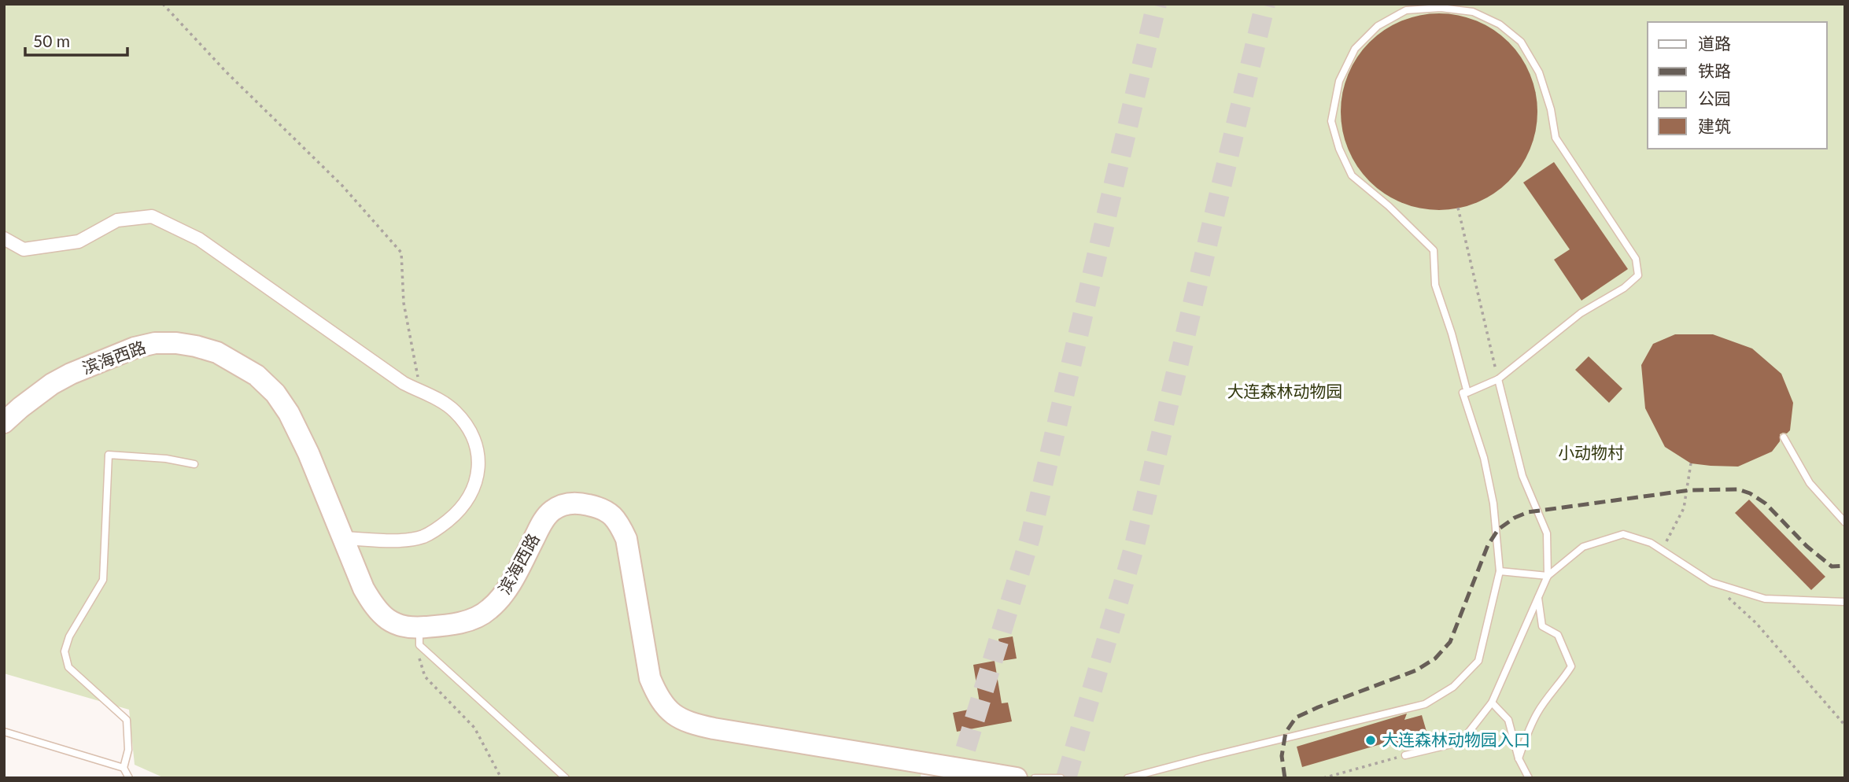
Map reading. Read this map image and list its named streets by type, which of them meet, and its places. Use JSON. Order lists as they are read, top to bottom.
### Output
{
  "streets": {
    "highway": ["滨海西路"]
  },
  "parks": ["大连森林动物园", "小动物村"],
  "places": ["大连森林动物园入口"],
  "legend": [
    "道路",
    "铁路",
    "公园",
    "建筑"
  ],
  "scale_bar": "50 m"
}
